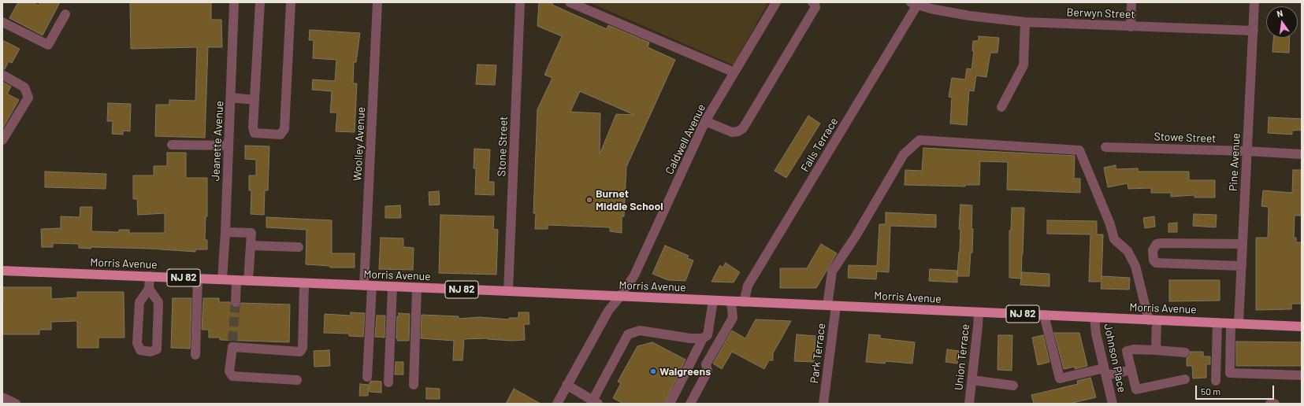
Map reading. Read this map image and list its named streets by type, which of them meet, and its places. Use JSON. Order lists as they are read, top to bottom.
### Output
{
  "streets": {
    "main road": ["Morris Avenue", "NJ 82"],
    "street": [
      "Berwyn Street",
      "Stowe Street",
      "Caldwell Avenue",
      "Jeanette Avenue",
      "Woolley Avenue",
      "Falls Terrace",
      "Stone Street",
      "Pine Avenue",
      "Park Terrace",
      "Union Terrace",
      "Johnson Place"
    ]
  },
  "crossings": [
    ["Berwyn Street", "Falls Terrace"],
    ["Berwyn Street", "Pine Avenue"],
    ["Stowe Street", "Pine Avenue"],
    ["Caldwell Avenue", "Morris Avenue"],
    ["Jeanette Avenue", "Morris Avenue"],
    ["Woolley Avenue", "Morris Avenue"],
    ["Falls Terrace", "Morris Avenue"],
    ["Stone Street", "Morris Avenue"],
    ["Pine Avenue", "Morris Avenue"],
    ["Morris Avenue", "Park Terrace"],
    ["Morris Avenue", "Union Terrace"],
    ["Morris Avenue", "Johnson Place"]
  ],
  "places": ["Burnet Middle School", "Walgreens"],
  "scale_bar": "50 m",
  "north": "top"
}
